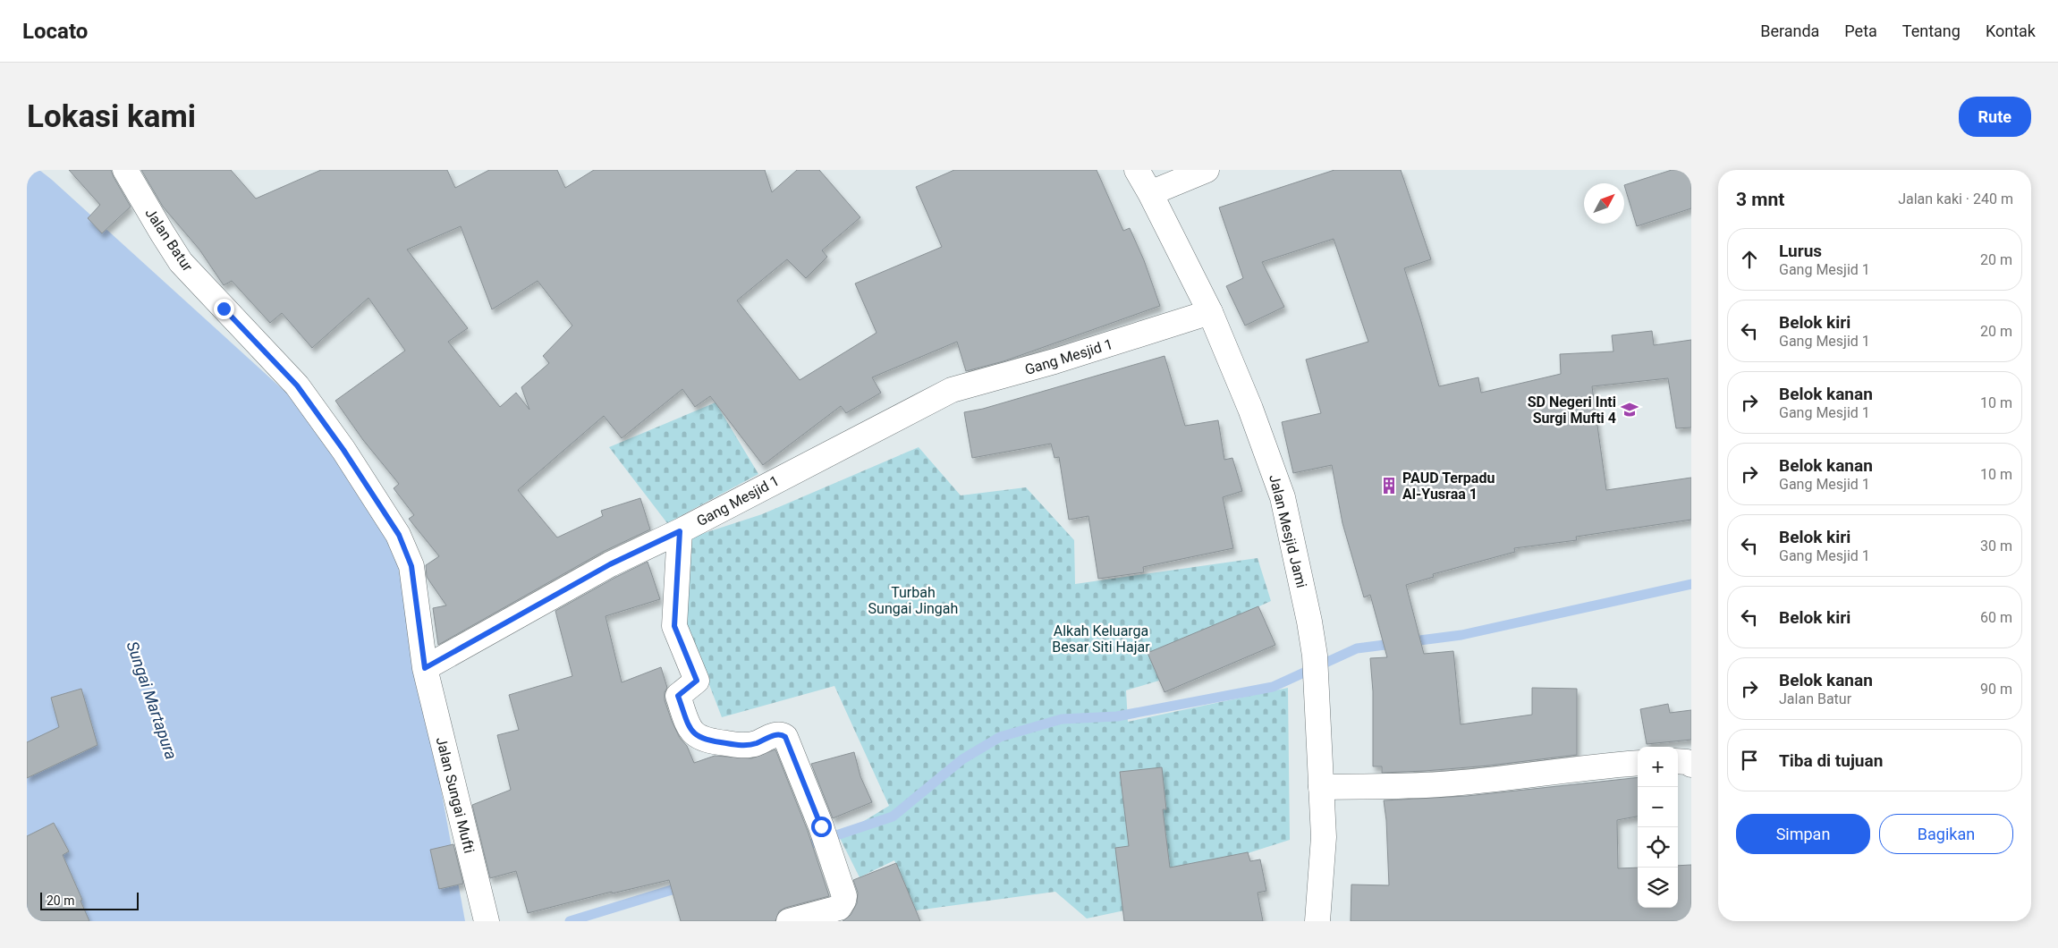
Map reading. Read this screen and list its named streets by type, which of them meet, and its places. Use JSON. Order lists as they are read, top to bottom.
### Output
{
  "streets": {
    "street": [
      "Jalan Batur",
      "Gang Mesjid 1",
      "Jalan Mesjid Jami",
      "Jalan Sungai Mufti"
    ]
  },
  "crossings": [
    ["Jalan Batur", "Jalan Sungai Mufti"],
    ["Gang Mesjid 1", "Jalan Mesjid Jami"]
  ],
  "water": ["Sungai Martapura"],
  "parks": ["Turbah Sungai Jingah", "Alkah Keluarga Besar Siti Hajar"],
  "places": {
    "school or university": ["SD Negeri Inti Surgi Mufti 4"],
    "building": ["PAUD Terpadu Al-Yusraa 1"]
  },
  "scale_bar": "20 m",
  "north": "top right",
  "page": {
    "header": "Locato",
    "nav": [
      "Beranda",
      "Peta",
      "Tentang",
      "Kontak"
    ],
    "buttons": [
      "Rute",
      ["Simpan", "Bagikan"]
    ],
    "title": "Lokasi kami",
    "heading": ["3 mnt", "Jalan kaki · 240 m"],
    "list": [
      ["Lurus", "Gang Mesjid 1", "20 m"],
      ["Belok kiri", "Gang Mesjid 1", "20 m"],
      ["Belok kanan", "Gang Mesjid 1", "10 m"],
      ["Belok kanan", "Gang Mesjid 1", "10 m"],
      ["Belok kiri", "Gang Mesjid 1", "30 m"],
      ["Belok kiri", "60 m"],
      ["Belok kanan", "Jalan Batur", "90 m"],
      "Tiba di tujuan"
    ],
    "map_buttons": ["+", "−"],
    "scale": "20 m"
  }
}
